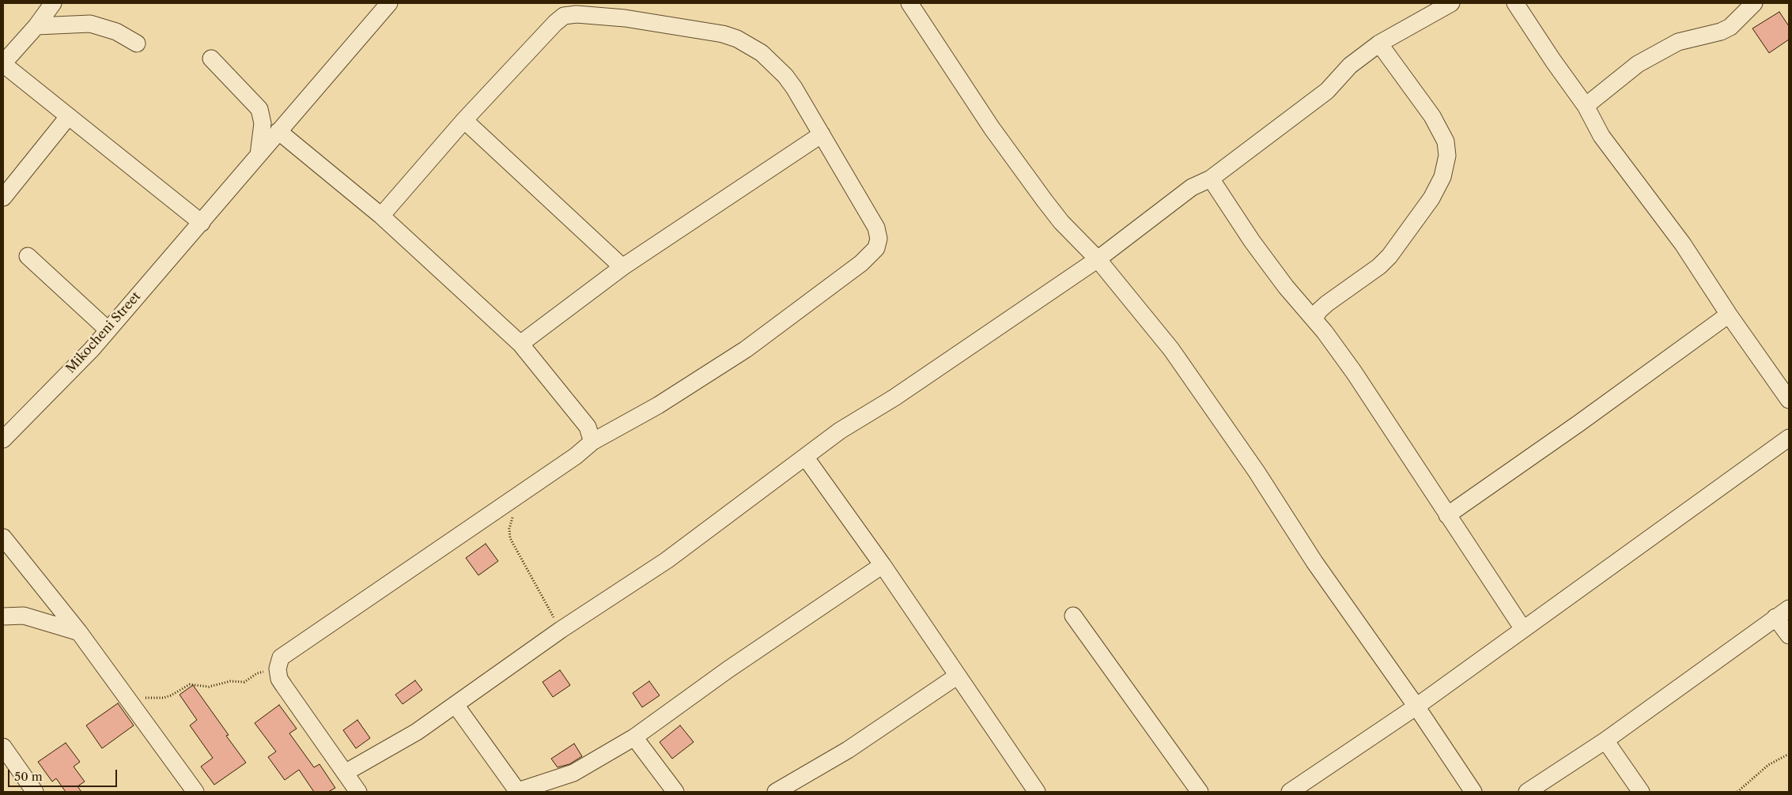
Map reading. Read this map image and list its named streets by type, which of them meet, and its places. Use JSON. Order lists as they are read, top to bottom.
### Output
{
  "streets": {
    "street": ["Mikocheni Street"]
  },
  "scale_bar": "50 m"
}
